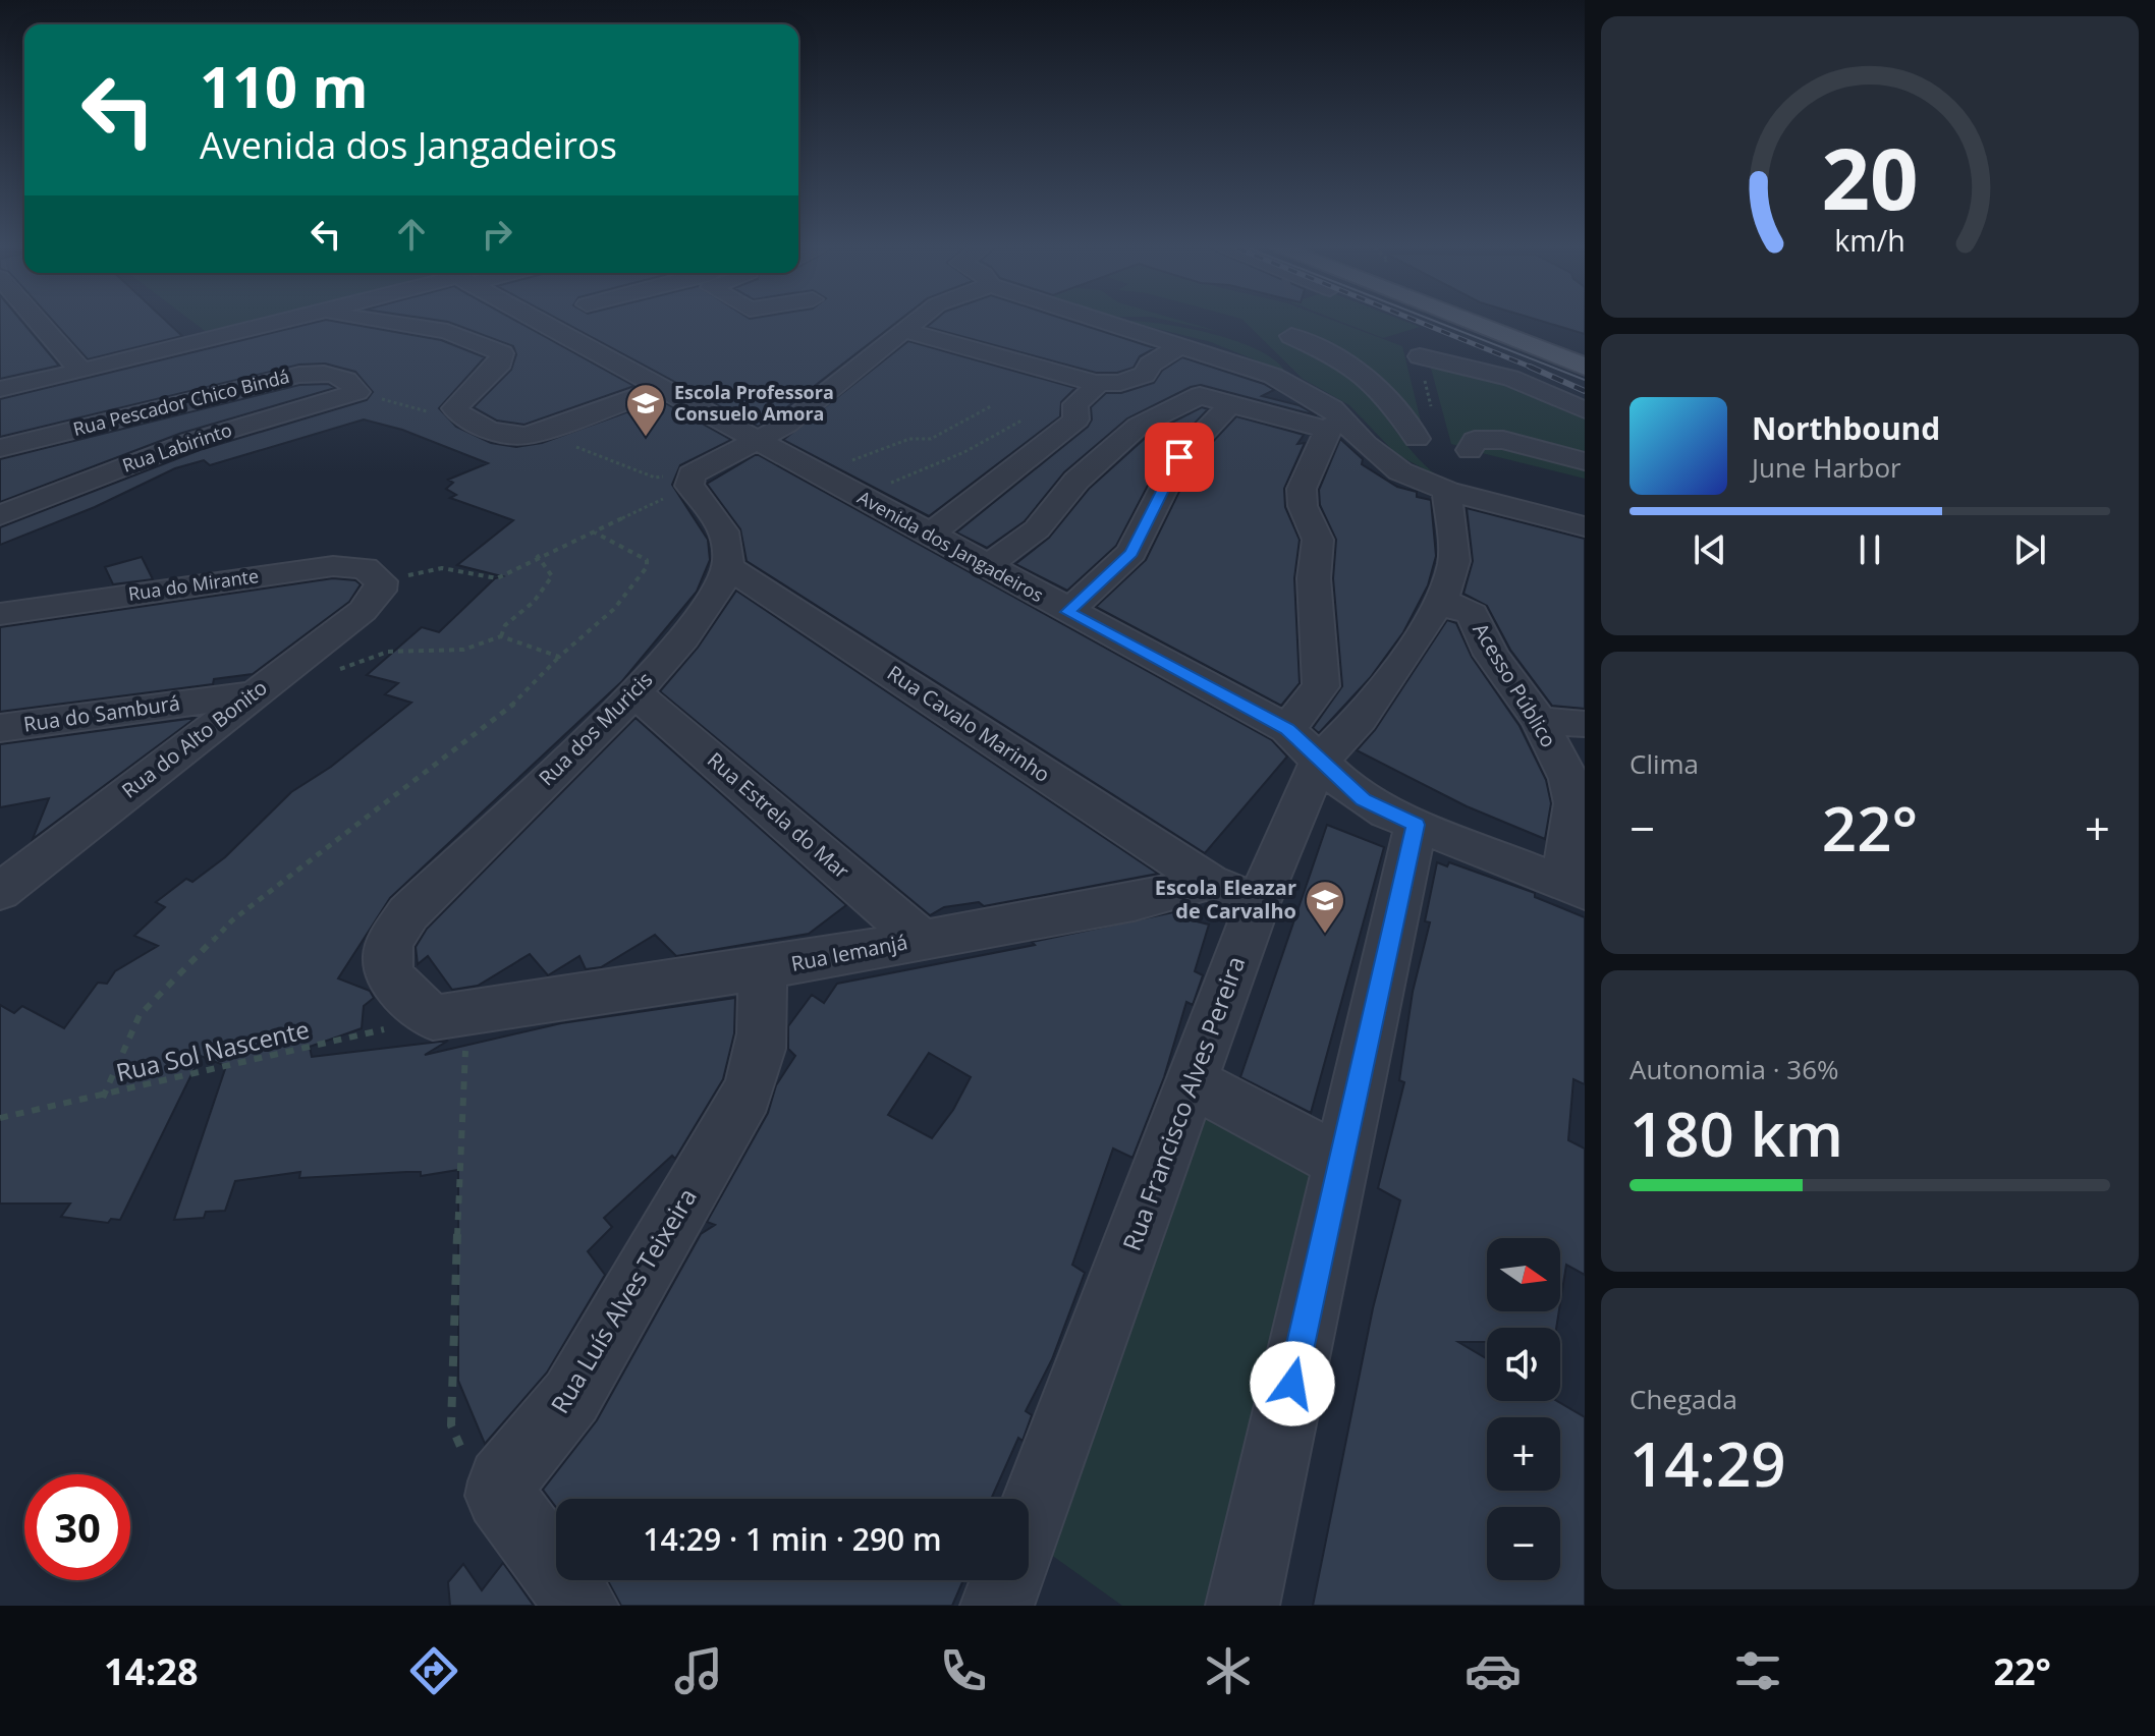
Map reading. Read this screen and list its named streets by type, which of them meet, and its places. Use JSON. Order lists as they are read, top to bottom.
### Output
{
  "streets": {
    "street": [
      "Rua Pescador Chico Bindá",
      "Rua Labirinto",
      "Avenida dos Jangadeiros",
      "Rua do Mirante",
      "Acesso Público",
      "Rua do Samburá",
      "Rua Cavalo Marinho",
      "Rua dos Muricis",
      "Rua do Alto Bonito",
      "Rua Estrela do Mar",
      "Rua Iemanjá",
      "Rua Francisco Alves Pereira",
      "Rua Luís Alves Teixeira"
    ],
    "path": ["Rua Sol Nascente"]
  },
  "crossings": [
    ["Rua Pescador Chico Bindá", "Rua Labirinto"],
    ["Avenida dos Jangadeiros", "Acesso Público"],
    ["Avenida dos Jangadeiros", "Rua Francisco Alves Pereira"],
    ["Rua do Mirante", "Rua do Alto Bonito"],
    ["Acesso Público", "Rua Francisco Alves Pereira"],
    ["Rua do Samburá", "Rua do Alto Bonito"],
    ["Rua Cavalo Marinho", "Rua dos Muricis"],
    ["Rua Cavalo Marinho", "Rua Iemanjá"],
    ["Rua dos Muricis", "Rua Estrela do Mar"],
    ["Rua dos Muricis", "Rua Iemanjá"],
    ["Rua dos Muricis", "Rua Sol Nascente"],
    ["Rua Estrela do Mar", "Rua Iemanjá"],
    ["Rua Iemanjá", "Rua Sol Nascente"],
    ["Rua Iemanjá", "Rua Luís Alves Teixeira"]
  ],
  "places": {
    "school or university": ["Escola Professora Consuelo Amora", "Escola Eleazar de Carvalho"]
  },
  "north": "right",
  "page": {
    "turn": ["110 m", "Avenida dos Jangadeiros"],
    "song": ["Northbound", "June Harbor"],
    "tile": [
      "Clima",
      ["Autonomia · 36%", "180 km"],
      ["Chegada", "14:29"]
    ],
    "heat": ["−", "22°", "+"],
    "map_buttons": ["+", "−"],
    "limit": "30",
    "trip": "14:29 · 1 min · 290 m",
    "tabs": ["14:28", "22°"],
    "gauge": ["20", "km/h"]
  }
}
